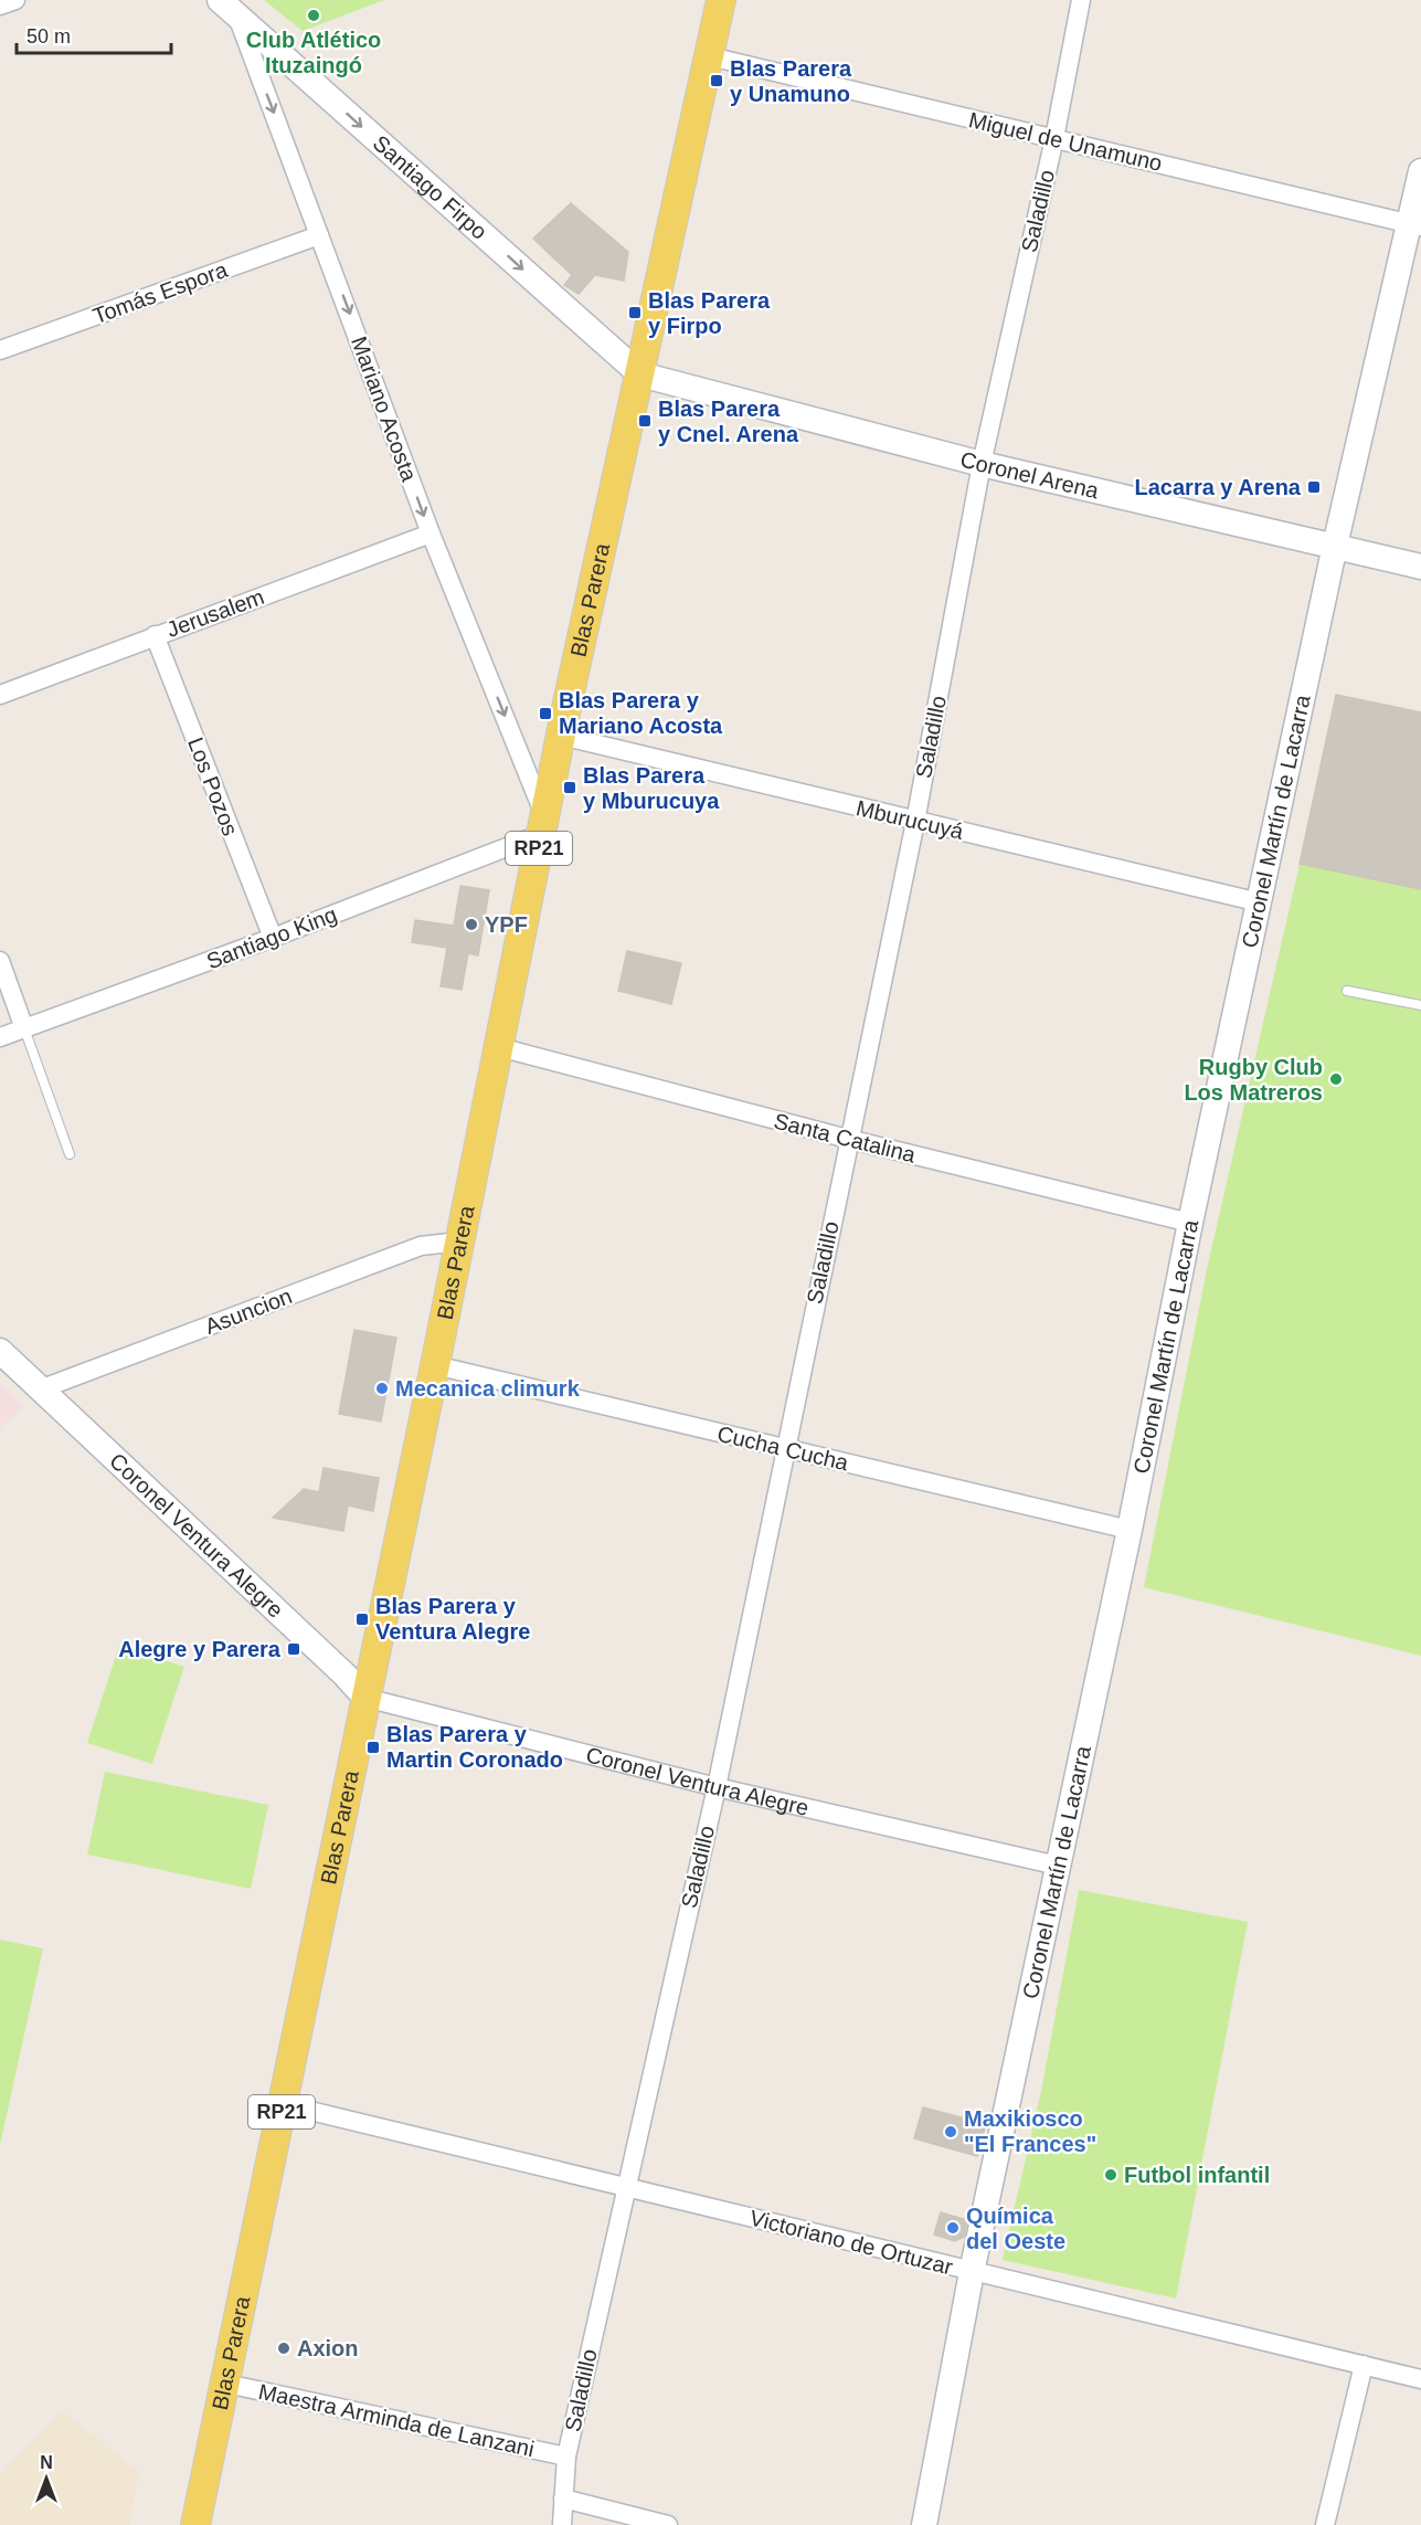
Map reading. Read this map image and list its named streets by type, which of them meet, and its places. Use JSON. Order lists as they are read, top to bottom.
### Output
{
  "streets": {
    "main road": ["Blas Parera", "RP21"],
    "street": [
      "Miguel de Unamuno",
      "Santiago Firpo",
      "Saladillo",
      "Tomás Espora",
      "Mariano Acosta",
      "Coronel Arena",
      "Jerusalem",
      "Los Pozos",
      "Mburucuyá",
      "Coronel Martín de Lacarra",
      "Santiago King",
      "Santa Catalina",
      "Asuncion",
      "Cucha Cucha",
      "Coronel Ventura Alegre",
      "Victoriano de Ortuzar",
      "Maestra Arminda de Lanzani"
    ]
  },
  "crossings": [
    ["Miguel de Unamuno", "Saladillo"],
    ["Miguel de Unamuno", "Blas Parera"],
    ["Miguel de Unamuno", "Coronel Martín de Lacarra"],
    ["Santiago Firpo", "Mariano Acosta"],
    ["Santiago Firpo", "Coronel Arena"],
    ["Santiago Firpo", "Blas Parera"],
    ["Saladillo", "Coronel Arena"],
    ["Saladillo", "Mburucuyá"],
    ["Saladillo", "Santa Catalina"],
    ["Saladillo", "Cucha Cucha"],
    ["Saladillo", "Coronel Ventura Alegre"],
    ["Saladillo", "Victoriano de Ortuzar"],
    ["Saladillo", "Maestra Arminda de Lanzani"],
    ["Tomás Espora", "Mariano Acosta"],
    ["Mariano Acosta", "Blas Parera"],
    ["Mariano Acosta", "Jerusalem"],
    ["Mariano Acosta", "Santiago King"],
    ["Coronel Arena", "Blas Parera"],
    ["Coronel Arena", "Coronel Martín de Lacarra"],
    ["Blas Parera", "Mburucuyá"],
    ["Blas Parera", "Santiago King"],
    ["Blas Parera", "Santa Catalina"],
    ["Blas Parera", "Asuncion"],
    ["Blas Parera", "Cucha Cucha"],
    ["Blas Parera", "Coronel Ventura Alegre"],
    ["Blas Parera", "Victoriano de Ortuzar"],
    ["Blas Parera", "Maestra Arminda de Lanzani"],
    ["Jerusalem", "Los Pozos"],
    ["Los Pozos", "Santiago King"],
    ["Mburucuyá", "Coronel Martín de Lacarra"],
    ["Coronel Martín de Lacarra", "Santa Catalina"],
    ["Coronel Martín de Lacarra", "Cucha Cucha"],
    ["Coronel Martín de Lacarra", "Coronel Ventura Alegre"],
    ["Coronel Martín de Lacarra", "Victoriano de Ortuzar"],
    ["Asuncion", "Coronel Ventura Alegre"]
  ],
  "one_way": ["Santiago Firpo", "Mariano Acosta"],
  "places": {
    "other": [
      "Club Atlético Ituzaingó",
      "YPF",
      "Rugby Club Los Matreros",
      "Mecanica climurk",
      "Maxikiosco \"El Frances\"",
      "Futbol infantil",
      "Química del Oeste",
      "Axion"
    ],
    "transit": [
      "Blas Parera y Unamuno",
      "Blas Parera y Firpo",
      "Blas Parera y Cnel. Arena",
      "Lacarra y Arena",
      "Blas Parera y Mariano Acosta",
      "Blas Parera y Mburucuya",
      "Blas Parera y Ventura Alegre",
      "Alegre y Parera",
      "Blas Parera y Martin Coronado"
    ]
  },
  "scale_bar": "50 m",
  "north": "top"
}
